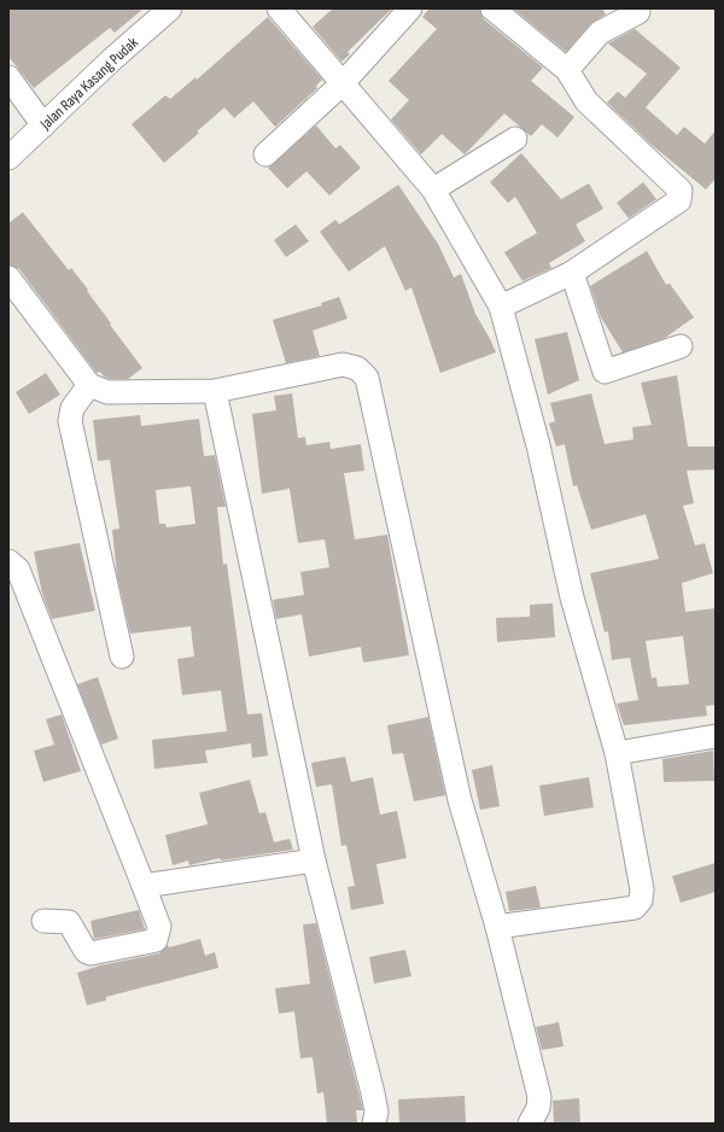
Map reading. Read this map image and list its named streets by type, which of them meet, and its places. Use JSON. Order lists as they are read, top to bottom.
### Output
{
  "streets": {
    "street": ["Jalan Raya Kasang Pudak"]
  }
}
